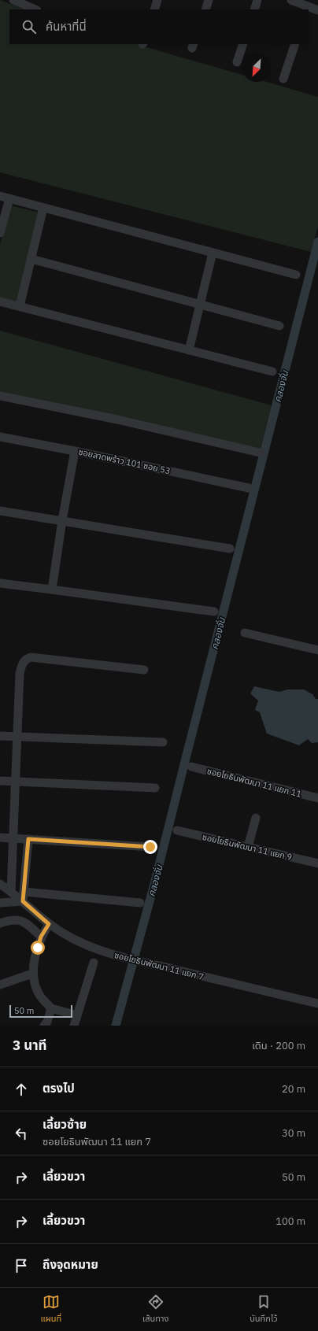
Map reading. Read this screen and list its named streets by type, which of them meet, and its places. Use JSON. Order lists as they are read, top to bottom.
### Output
{
  "streets": {
    "street": [
      "ซอยลาดพร้าว 101 ซอย 53",
      "ซอยโยธินพัฒนา 11 แยก 11",
      "ซอยโยธินพัฒนา 11 แยก 9",
      "ซอยโยธินพัฒนา 11 แยก 7"
    ]
  },
  "water": ["คลองจั่น"],
  "scale_bar": "50 m",
  "north": "bottom left",
  "page": {
    "search": "ค้นหาที่นี่",
    "scale": "50 m",
    "heading": ["3 นาที", "เดิน · 200 m"],
    "list": [
      ["ตรงไป", "20 m"],
      ["เลี้ยวซ้าย", "ซอยโยธินพัฒนา 11 แยก 7", "30 m"],
      ["เลี้ยวขวา", "50 m"],
      ["เลี้ยวขวา", "100 m"],
      "ถึงจุดหมาย"
    ],
    "nav": ["แผนที่", "เส้นทาง", "บันทึกไว้"]
  }
}
